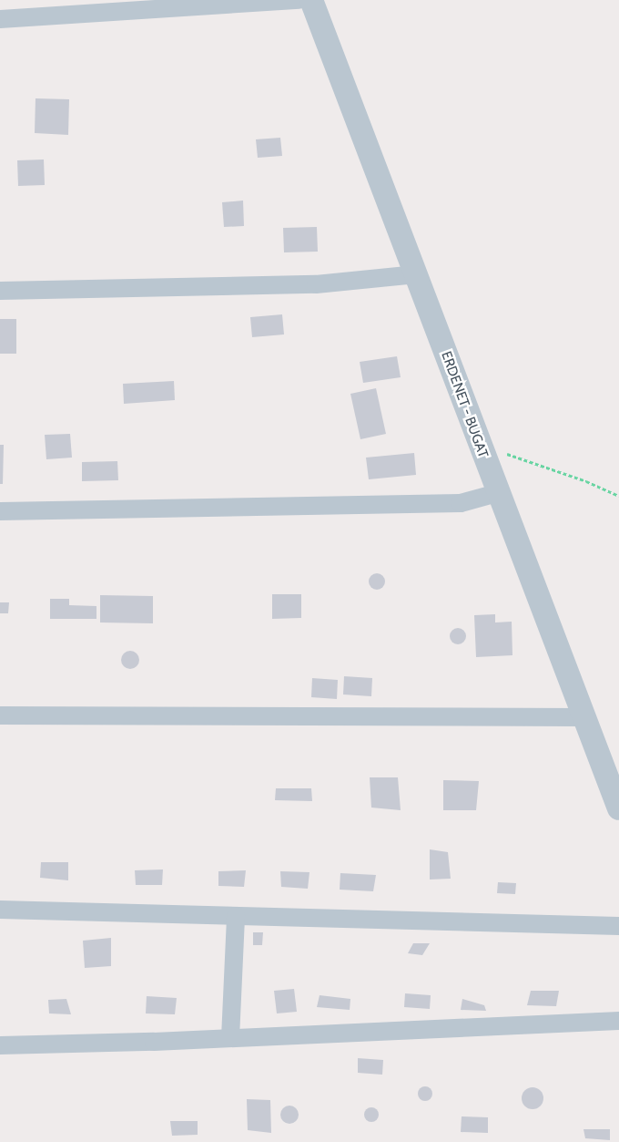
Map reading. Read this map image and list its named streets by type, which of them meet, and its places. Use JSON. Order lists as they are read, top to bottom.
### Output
{
  "streets": {
    "street": ["ERDENET - BUGAT"]
  }
}
